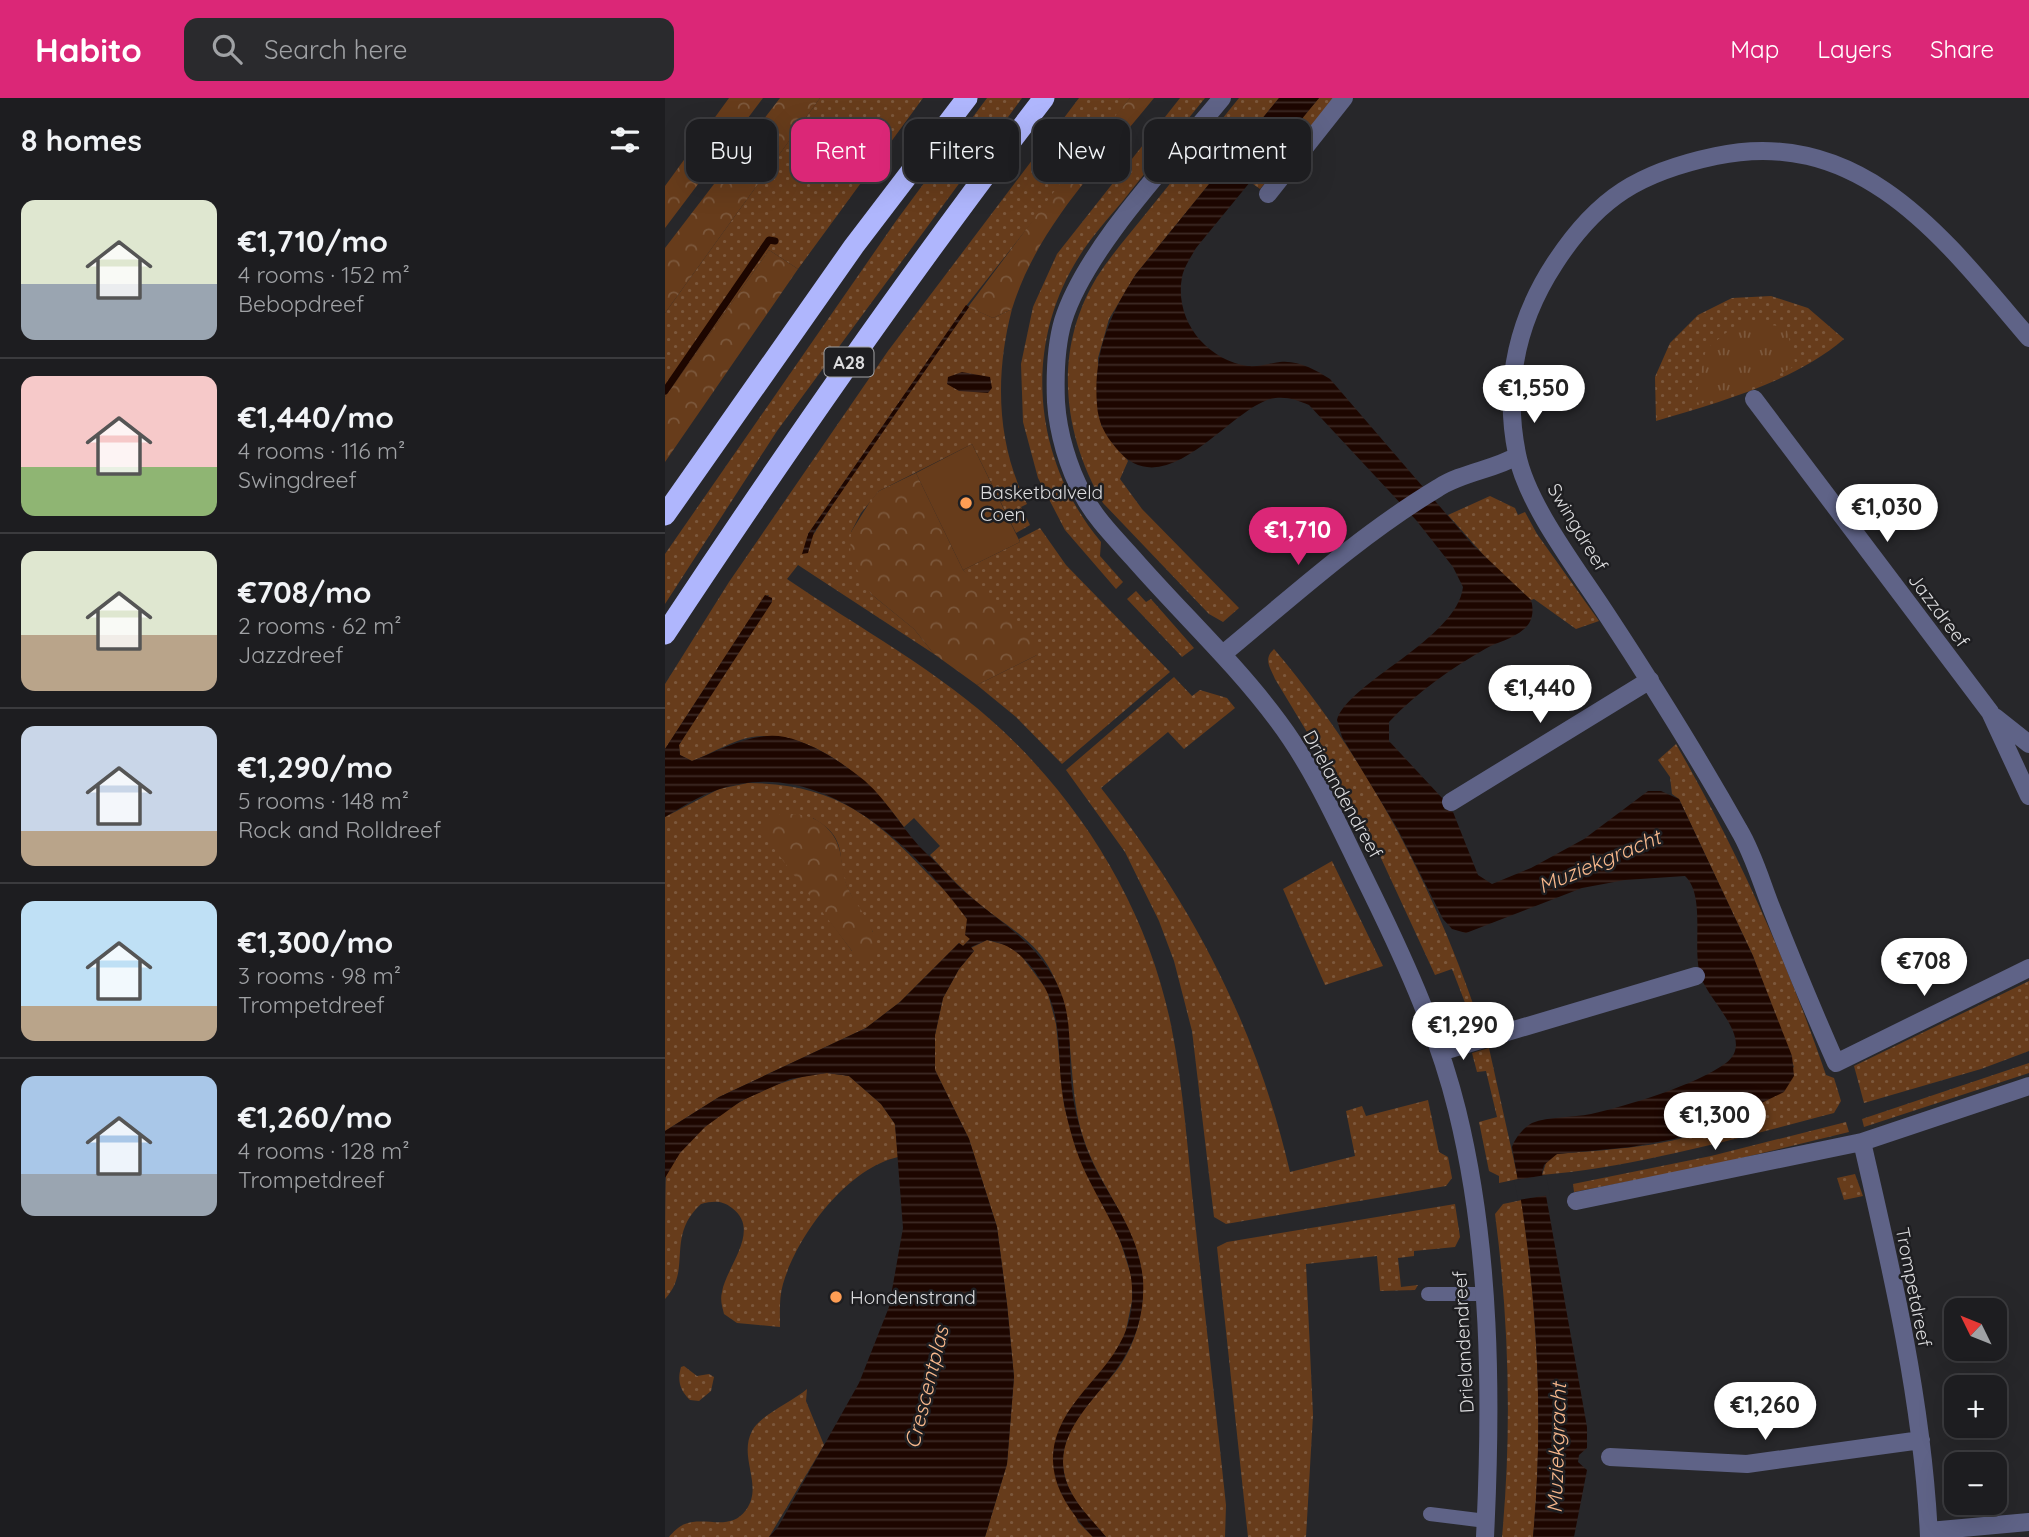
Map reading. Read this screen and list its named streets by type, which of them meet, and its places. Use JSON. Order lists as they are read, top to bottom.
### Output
{
  "streets": {
    "highway": ["A28"],
    "street": [
      "Swingdreef",
      "Jazzdreef",
      "Drielandendreef",
      "Trompetdreef"
    ]
  },
  "water": ["Muziekgracht", "Crescentplas"],
  "places": ["Basketbalveld Coen", "Hondenstrand"],
  "north": "top left",
  "page": {
    "header": "Habito",
    "search": "Search here",
    "nav": ["Map", "Layers", "Share"],
    "heading": "8 homes",
    "chip": [
      "Buy",
      "Rent",
      "Filters",
      "New",
      "Apartment"
    ],
    "list": [
      {
        "name": "€1,710/mo",
        "note": "4 rooms · 152 m² · Bebopdreef"
      },
      {
        "name": "€1,440/mo",
        "note": "4 rooms · 116 m² · Swingdreef"
      },
      {
        "name": "€708/mo",
        "note": "2 rooms · 62 m² · Jazzdreef"
      },
      {
        "name": "€1,290/mo",
        "note": "5 rooms · 148 m² · Rock and Rolldreef"
      },
      {
        "name": "€1,300/mo",
        "note": "3 rooms · 98 m² · Trompetdreef"
      },
      {
        "name": "€1,260/mo",
        "note": "4 rooms · 128 m² · Trompetdreef"
      }
    ],
    "price": [
      "€1,550",
      "€1,030",
      "€1,710",
      "€1,440",
      "€708",
      "€1,290",
      "€1,300",
      "€1,260"
    ],
    "map_buttons": ["+", "−"]
  }
}
